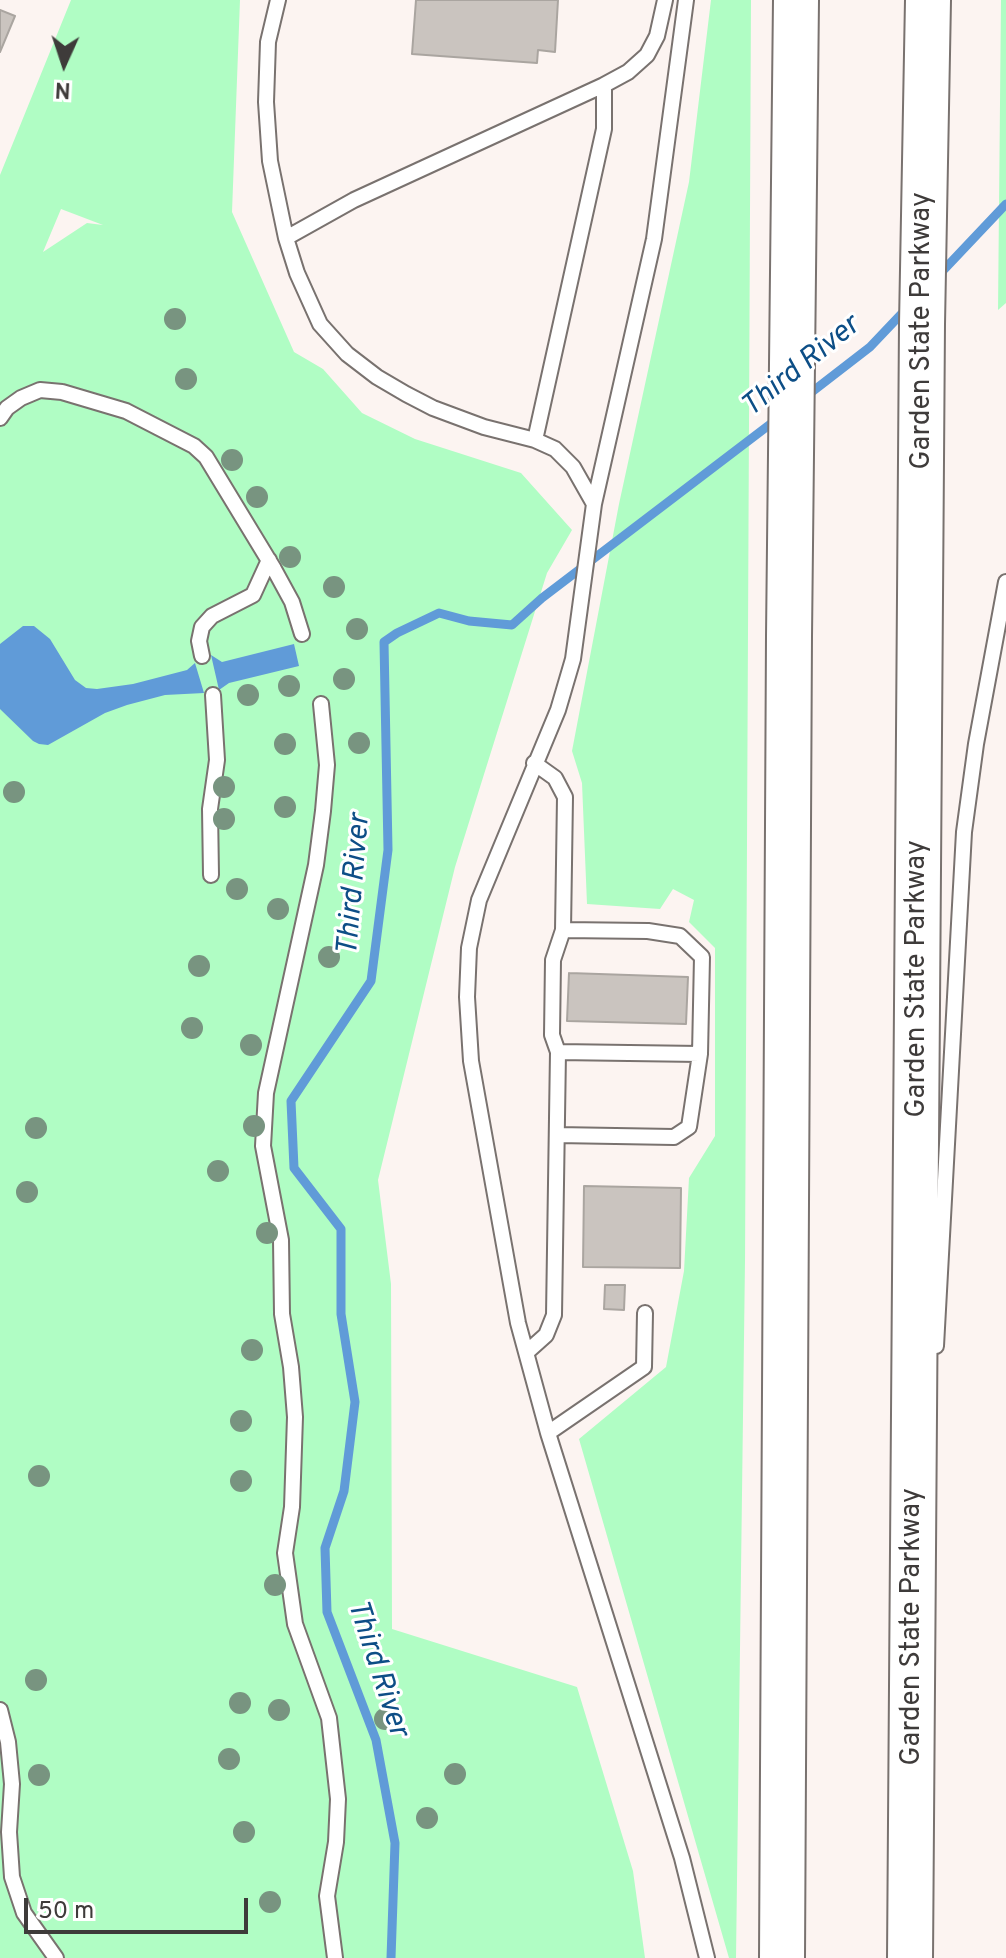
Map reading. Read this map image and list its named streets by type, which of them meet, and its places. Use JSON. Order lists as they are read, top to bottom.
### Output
{
  "streets": {
    "highway": ["Garden State Parkway"]
  },
  "water": ["Third River"],
  "scale_bar": "50 m",
  "north": "bottom"
}
